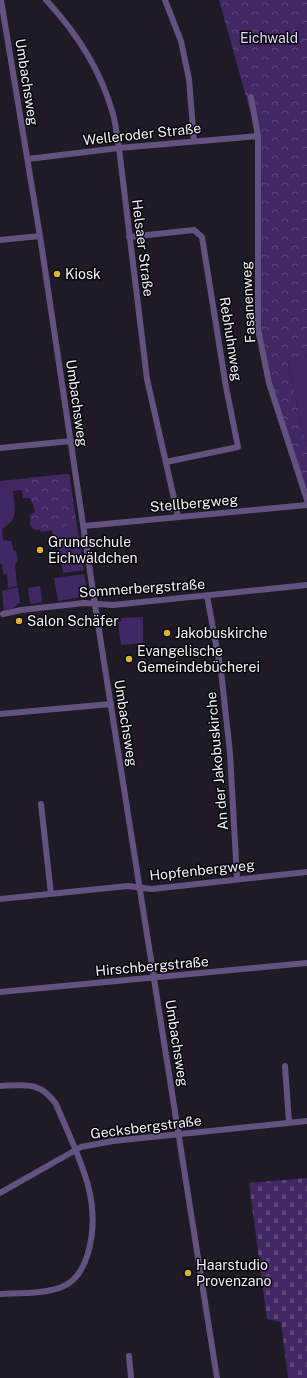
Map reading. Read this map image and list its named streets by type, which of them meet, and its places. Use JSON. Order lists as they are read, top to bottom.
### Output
{
  "streets": {
    "street": [
      "Umbachsweg",
      "Welleroder Straße",
      "Helsaer Straße",
      "Fasanenweg",
      "Rebhuhnweg",
      "Stellbergweg",
      "Sommerbergstraße",
      "An der Jakobuskirche",
      "Hopfenbergweg",
      "Hirschbergstraße",
      "Gecksbergstraße"
    ]
  },
  "crossings": [
    ["Umbachsweg", "Welleroder Straße"],
    ["Umbachsweg", "Stellbergweg"],
    ["Umbachsweg", "Sommerbergstraße"],
    ["Umbachsweg", "Hopfenbergweg"],
    ["Umbachsweg", "Hirschbergstraße"],
    ["Umbachsweg", "Gecksbergstraße"],
    ["Welleroder Straße", "Helsaer Straße"],
    ["Welleroder Straße", "Fasanenweg"],
    ["Helsaer Straße", "Rebhuhnweg"],
    ["Helsaer Straße", "Stellbergweg"],
    ["Sommerbergstraße", "An der Jakobuskirche"],
    ["An der Jakobuskirche", "Hopfenbergweg"]
  ],
  "parks": ["Eichwald"],
  "places": [
    "Kiosk",
    "Grundschule Eichwäldchen",
    "Salon Schäfer",
    "Jakobuskirche",
    "Evangelische Gemeindebücherei",
    "Haarstudio Provenzano"
  ]
}
